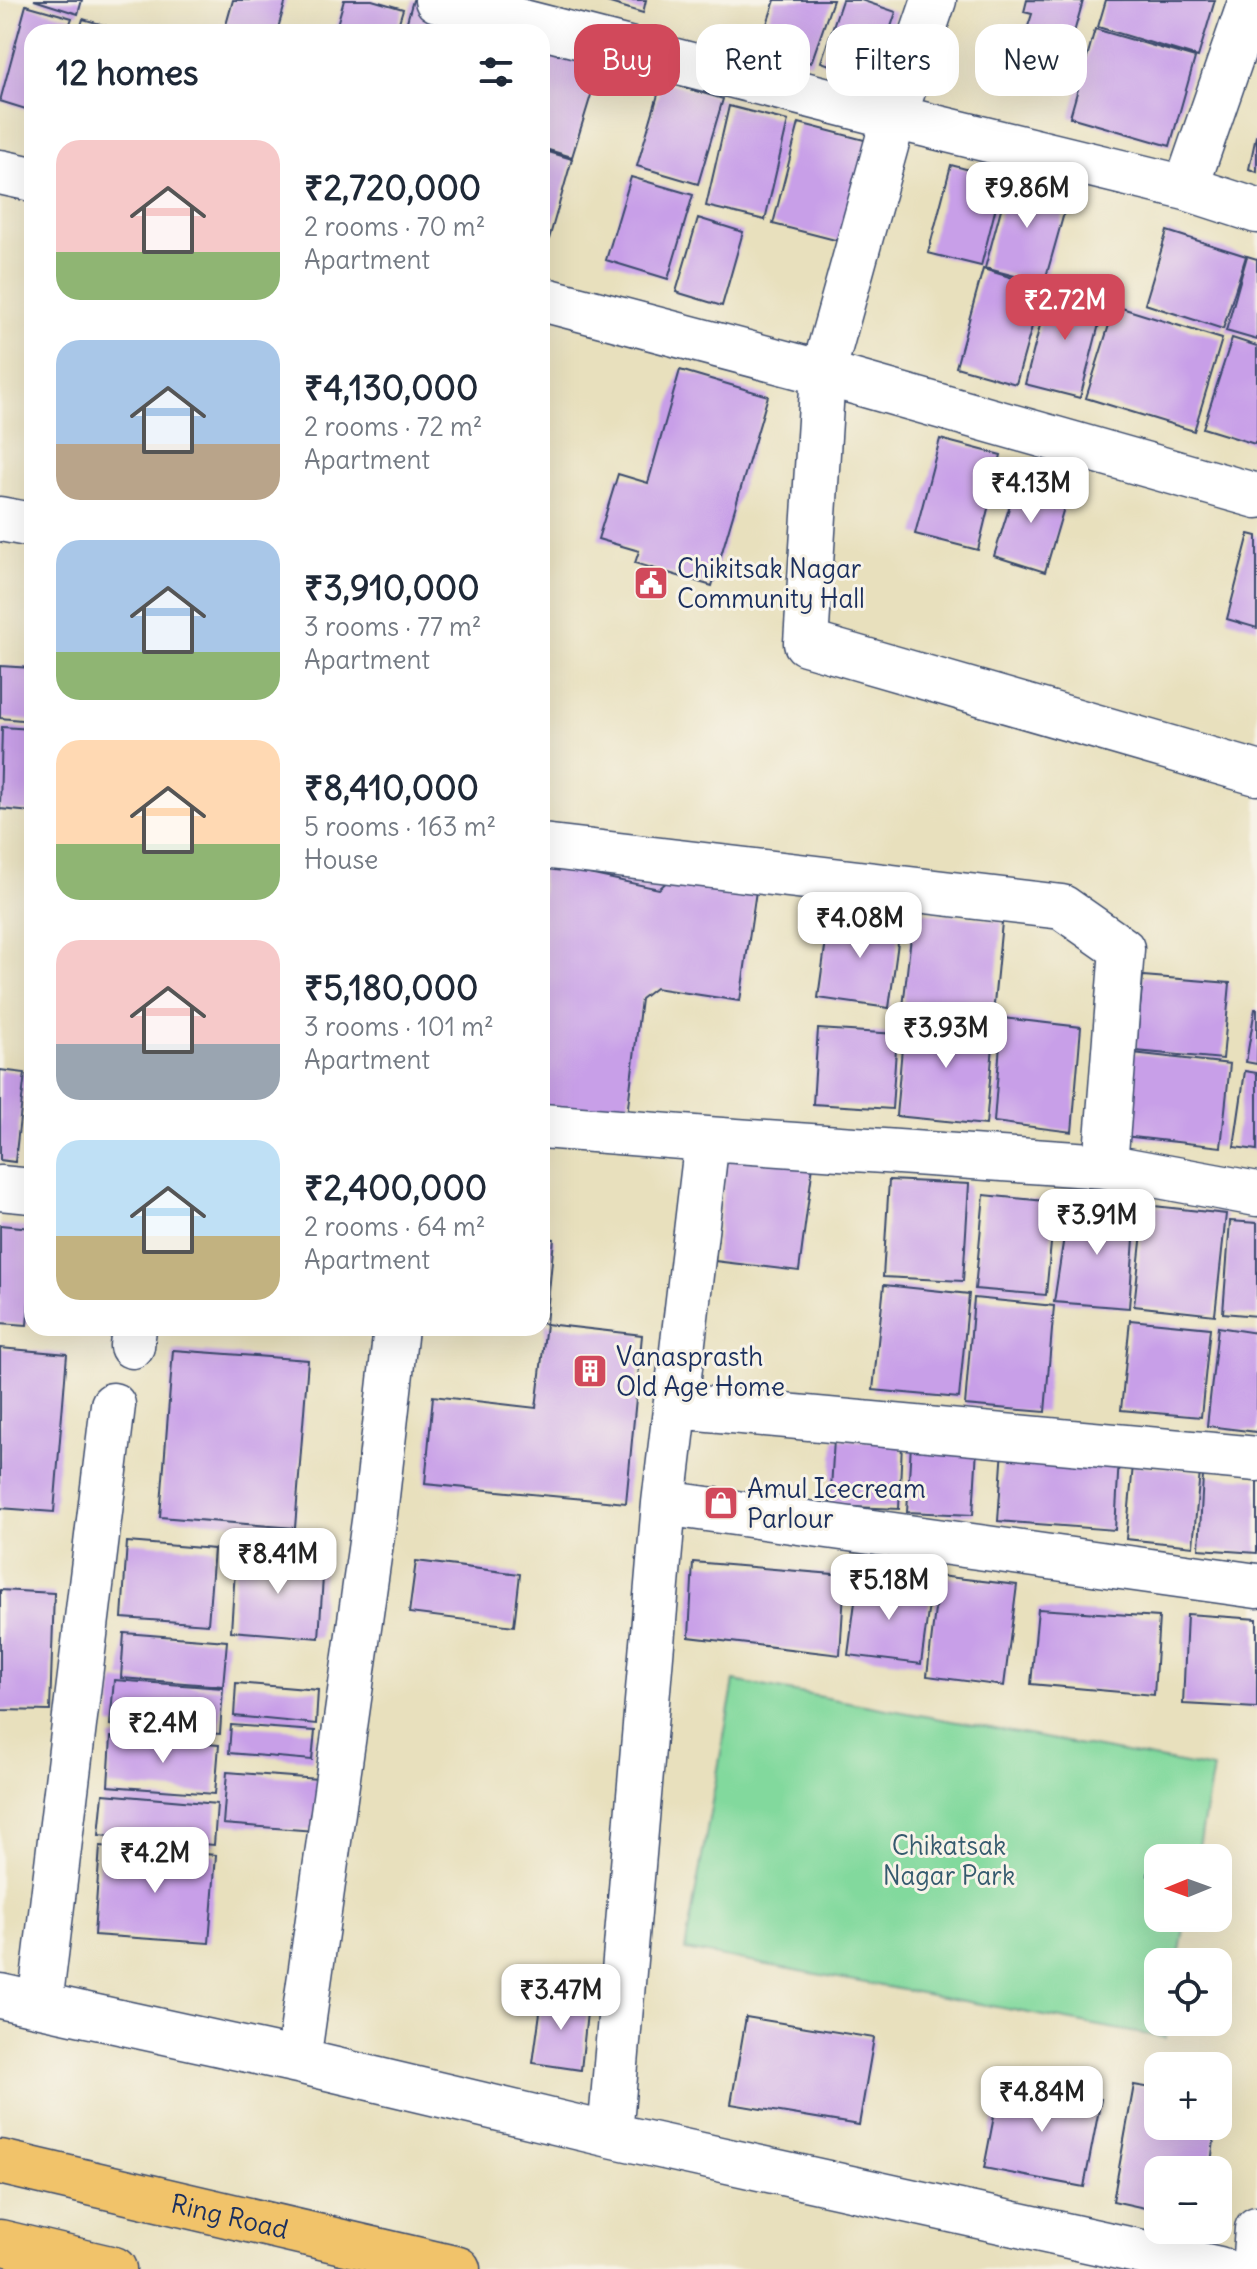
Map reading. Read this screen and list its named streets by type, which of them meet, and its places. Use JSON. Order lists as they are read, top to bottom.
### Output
{
  "streets": {
    "main road": ["Ring Road"]
  },
  "parks": ["Chikatsak Nagar Park"],
  "places": {
    "public building": ["Chikitsak Nagar Community Hall"],
    "building": ["Vanasprasth Old Age Home"],
    "shop": ["Amul Icecream Parlour"]
  },
  "north": "left",
  "page": {
    "chip": [
      "Buy",
      "Rent",
      "Filters",
      "New"
    ],
    "heading": "12 homes",
    "list": [
      {
        "name": "₹2,720,000",
        "note": "2 rooms · 70 m² · Apartment"
      },
      {
        "name": "₹4,130,000",
        "note": "2 rooms · 72 m² · Apartment"
      },
      {
        "name": "₹3,910,000",
        "note": "3 rooms · 77 m² · Apartment"
      },
      {
        "name": "₹8,410,000",
        "note": "5 rooms · 163 m² · House"
      },
      {
        "name": "₹5,180,000",
        "note": "3 rooms · 101 m² · Apartment"
      },
      {
        "name": "₹2,400,000",
        "note": "2 rooms · 64 m² · Apartment"
      }
    ],
    "price": [
      "₹9.86M",
      "₹2.72M",
      "₹4.13M",
      "₹4.08M",
      "₹3.93M",
      "₹3.91M",
      "₹8.41M",
      "₹5.18M",
      "₹2.4M",
      "₹4.2M",
      "₹3.47M",
      "₹4.84M"
    ],
    "map_buttons": ["+", "−"]
  }
}
